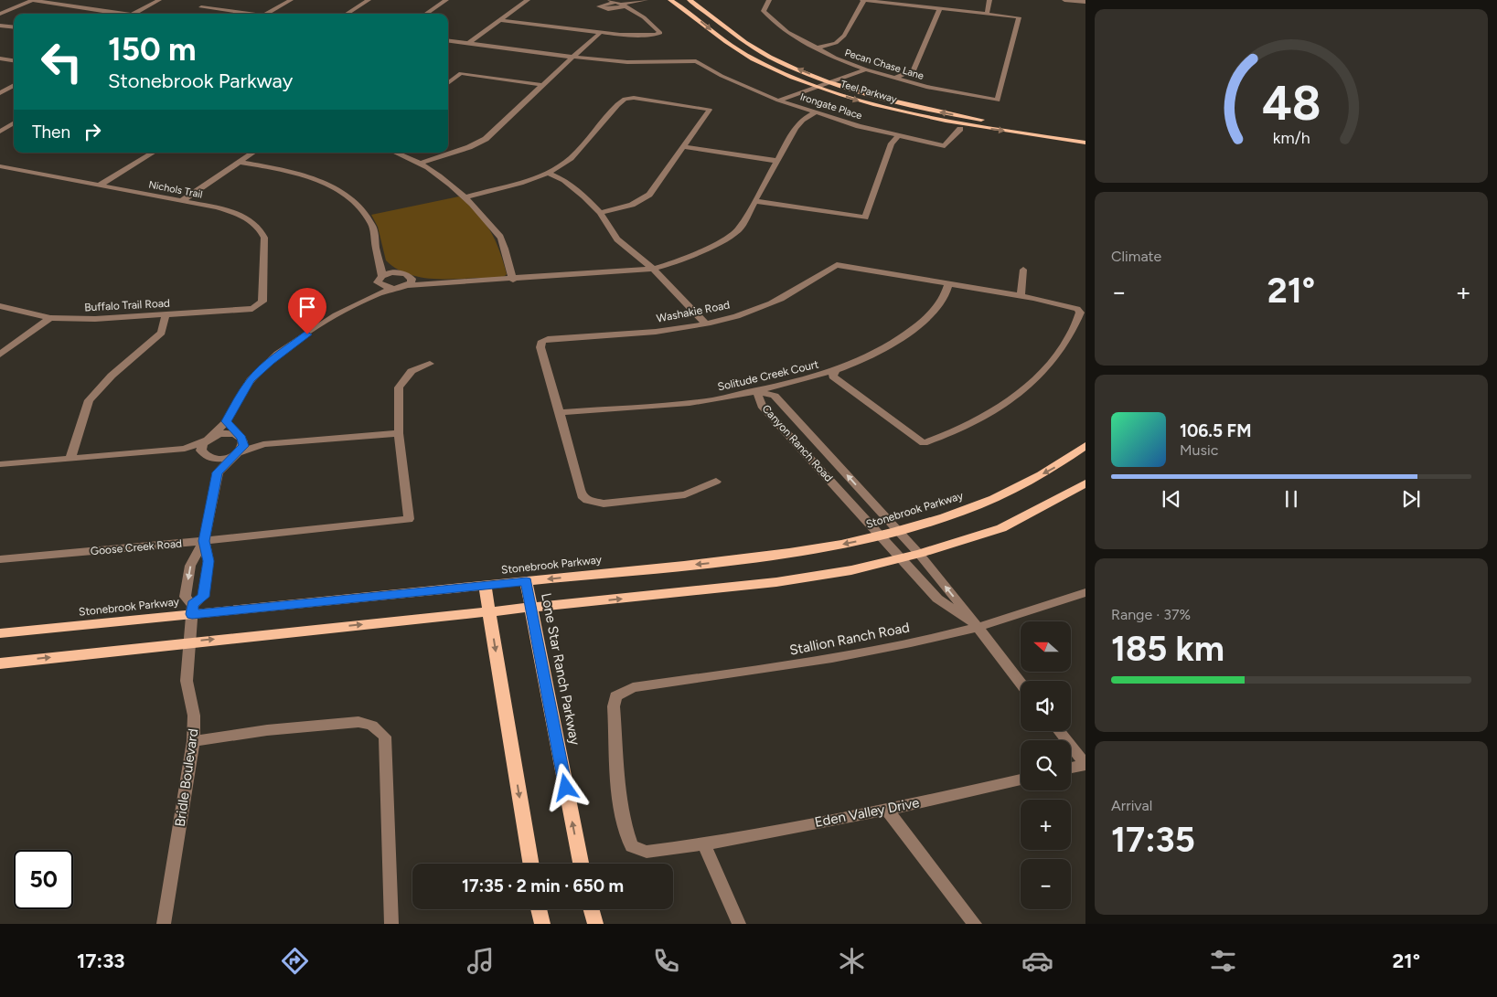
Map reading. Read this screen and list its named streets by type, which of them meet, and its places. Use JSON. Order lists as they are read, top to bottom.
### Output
{
  "streets": {
    "main road": ["Teel Parkway", "Stonebrook Parkway", "Lone Star Ranch Parkway"],
    "street": [
      "Pecan Chase Lane",
      "Irongate Place",
      "Nichols Trail",
      "Buffalo Trail Road",
      "Washakie Road",
      "Solitude Creek Court",
      "Canyon Ranch Road",
      "Goose Creek Road",
      "Stallion Ranch Road",
      "Bridle Boulevard",
      "Eden Valley Drive"
    ]
  },
  "crossings": [
    ["Nichols Trail", "Buffalo Trail Road"],
    ["Washakie Road", "Solitude Creek Court"],
    ["Solitude Creek Court", "Canyon Ranch Road"],
    ["Canyon Ranch Road", "Stonebrook Parkway"],
    ["Canyon Ranch Road", "Stallion Ranch Road"],
    ["Stonebrook Parkway", "Lone Star Ranch Parkway"],
    ["Stonebrook Parkway", "Bridle Boulevard"],
    ["Goose Creek Road", "Bridle Boulevard"],
    ["Stallion Ranch Road", "Eden Valley Drive"]
  ],
  "north": "left",
  "page": {
    "turn": ["150 m", "Stonebrook Parkway"],
    "then": "Then",
    "tile": [
      "Climate",
      ["Range · 37%", "185 km"],
      ["Arrival", "17:35"]
    ],
    "heat": ["−", "21°", "+"],
    "song": ["106.5 FM", "Music"],
    "map_buttons": ["+", "−"],
    "limit": "50",
    "trip": "17:35 · 2 min · 650 m",
    "tabs": ["17:33", "21°"],
    "gauge": ["48", "km/h"]
  }
}
